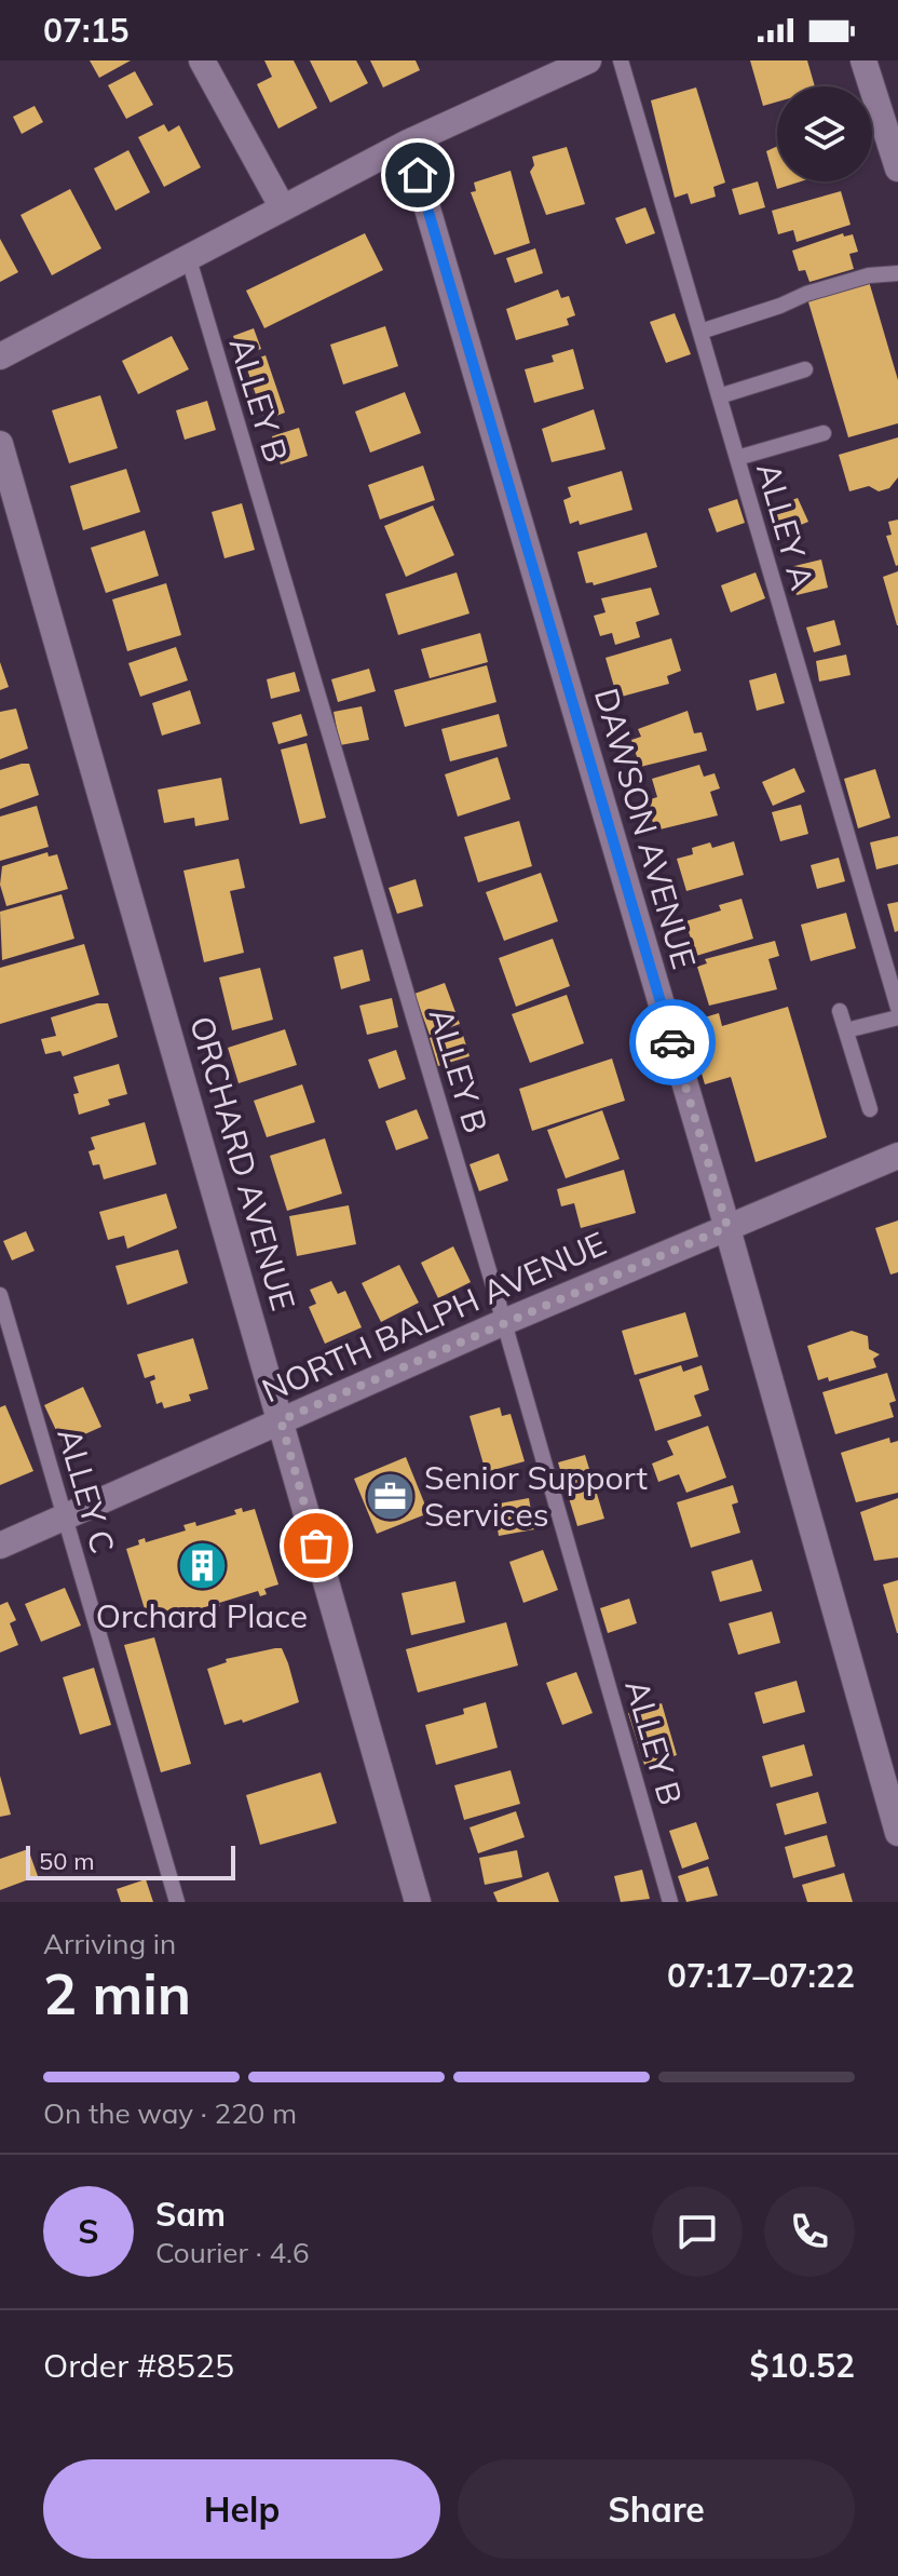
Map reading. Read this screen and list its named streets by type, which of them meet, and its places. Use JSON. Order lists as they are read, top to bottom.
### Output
{
  "streets": {
    "street": ["DAWSON AVENUE", "ORCHARD AVENUE", "NORTH BALPH AVENUE"],
    "lane": ["ALLEY B", "ALLEY A", "ALLEY C"]
  },
  "crossings": [
    ["ALLEY B", "NORTH BALPH AVENUE"],
    ["DAWSON AVENUE", "NORTH BALPH AVENUE"],
    ["ORCHARD AVENUE", "NORTH BALPH AVENUE"],
    ["NORTH BALPH AVENUE", "ALLEY C"]
  ],
  "places": {
    "office": ["Senior Support Services"],
    "building": ["Orchard Place"]
  },
  "scale_bar": "50 m",
  "page": {
    "status": "07:15",
    "scale": "50 m",
    "heading": ["2 min", "Arriving in", "07:17–07:22"],
    "panel": [
      "Sam",
      "Courier · 4.6",
      "Order #8525",
      "$10.52"
    ],
    "bar": "On the way · 220 m",
    "round": "S",
    "buttons": ["Help", "Share"]
  }
}
